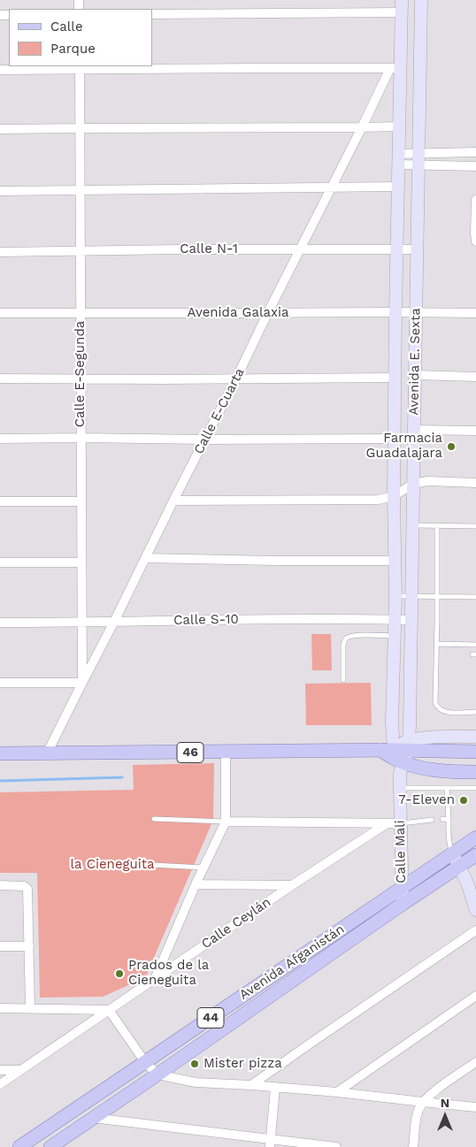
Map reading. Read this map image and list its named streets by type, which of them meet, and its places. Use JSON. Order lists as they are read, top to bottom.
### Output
{
  "streets": {
    "main road": ["46", "Avenida Afganistán", "44"],
    "street": [
      "Calle N-1",
      "Avenida Galaxia",
      "Avenida E. Sexta",
      "Calle E-Segunda",
      "Calle E-Cuarta",
      "Calle S-10",
      "Calle Mali",
      "Calle Ceylán"
    ]
  },
  "crossings": [
    ["Calle N-1", "Avenida E. Sexta"],
    ["Calle N-1", "Calle E-Segunda"],
    ["Calle N-1", "Calle E-Cuarta"],
    ["Avenida Galaxia", "Avenida E. Sexta"],
    ["Avenida Galaxia", "Calle E-Segunda"],
    ["Avenida Galaxia", "Calle E-Cuarta"],
    ["Avenida E. Sexta", "Calle E-Cuarta"],
    ["Avenida E. Sexta", "Calle S-10"],
    ["Avenida E. Sexta", "46"],
    ["Avenida E. Sexta", "Calle Mali"],
    ["Calle E-Segunda", "Calle E-Cuarta"],
    ["Calle E-Segunda", "Calle S-10"],
    ["Calle E-Cuarta", "Calle S-10"],
    ["Calle E-Cuarta", "46"],
    ["46", "Calle Mali"],
    ["Calle Mali", "Avenida Afganistán"]
  ],
  "parks": ["la Cieneguita"],
  "places": [
    "Farmacia Guadalajara",
    "7-Eleven",
    "Prados de la Cieneguita",
    "Mister pizza"
  ],
  "legend": ["Calle", "Parque"],
  "north": "top"
}
